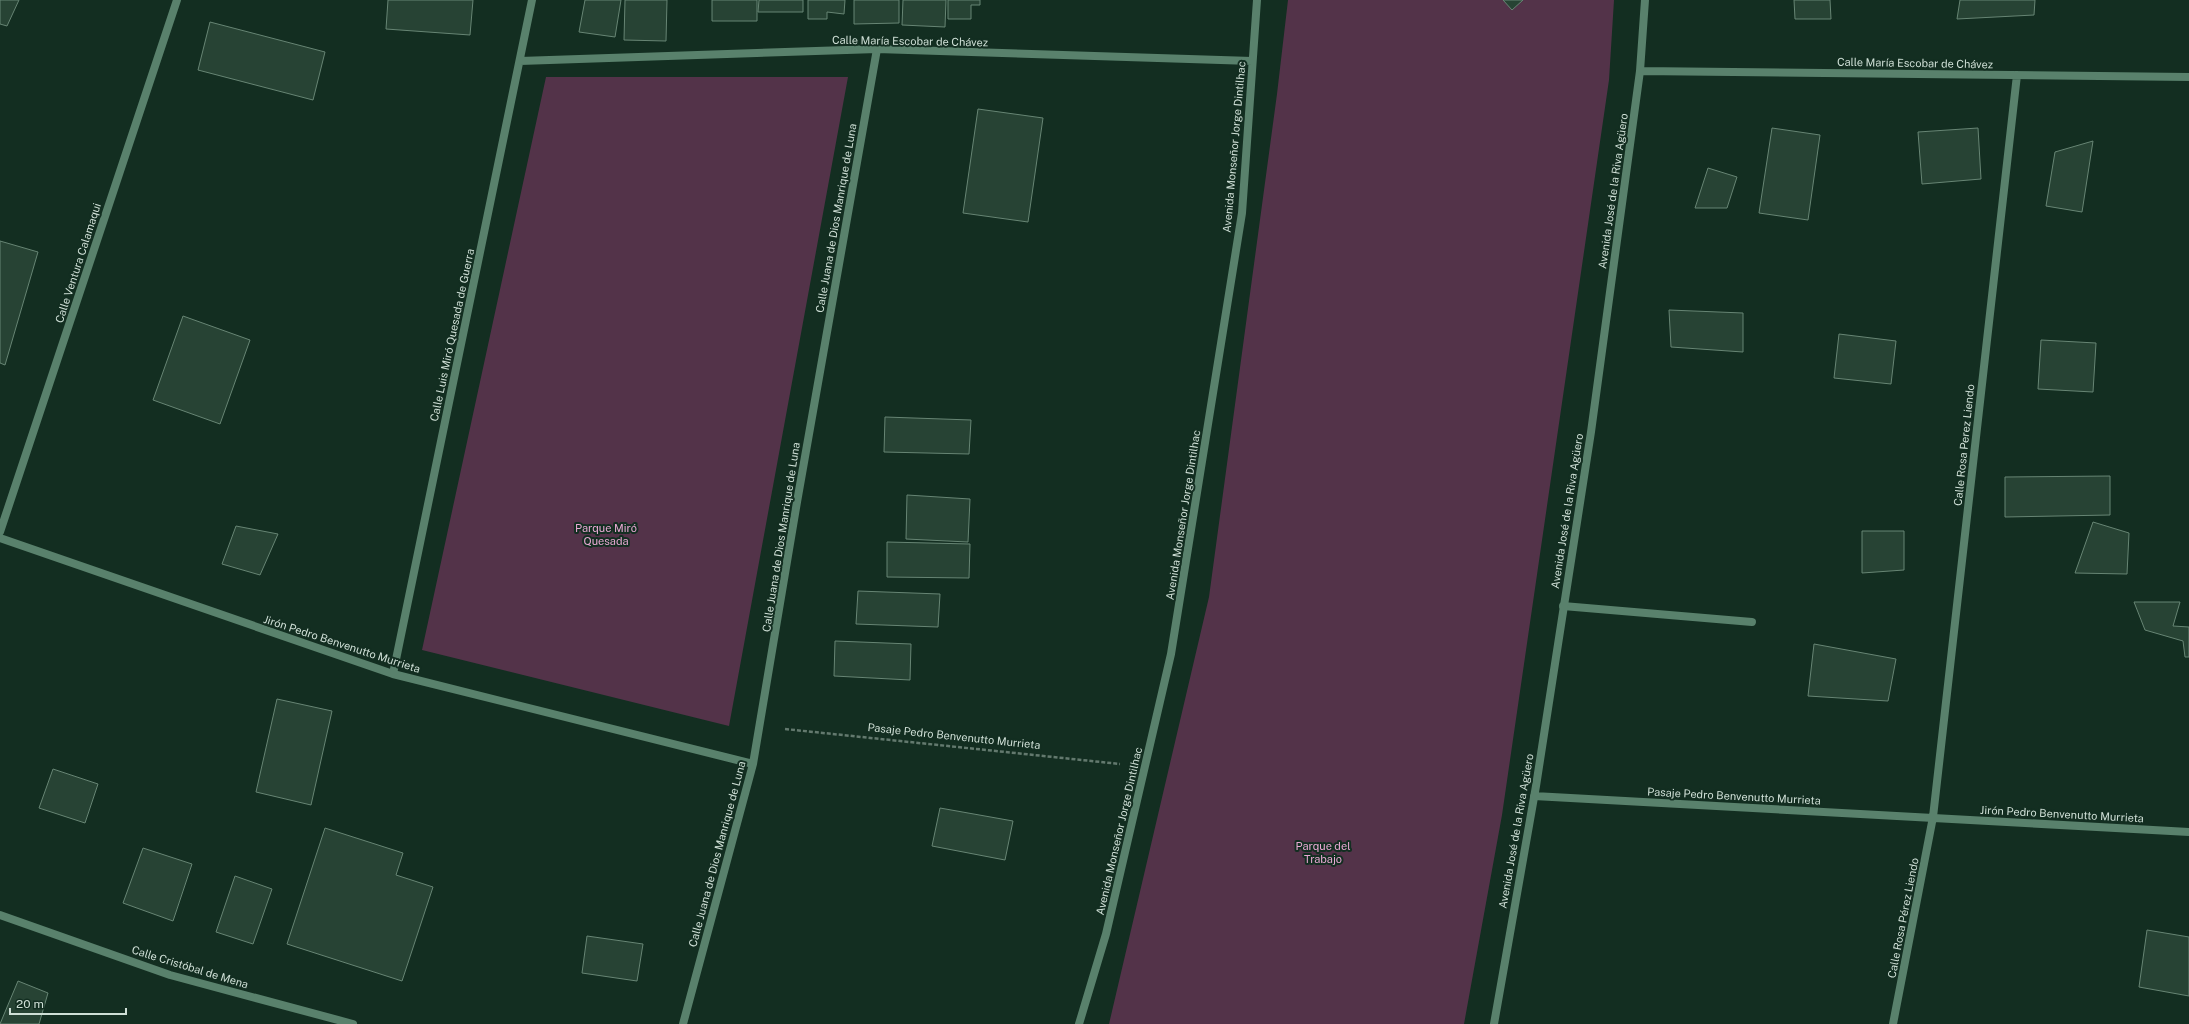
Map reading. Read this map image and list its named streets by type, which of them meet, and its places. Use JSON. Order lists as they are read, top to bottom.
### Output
{
  "streets": {
    "street": [
      "Calle María Escobar de Chávez",
      "Avenida Monseñor Jorge Dintilhac",
      "Avenida José de la Riva Agüero",
      "Calle Juana de Dios Manrique de Luna",
      "Calle Ventura Calamaqui",
      "Calle Luis Miró Quesada de Guerra",
      "Calle Rosa Perez Liendo",
      "Jirón Pedro Benvenutto Murrieta",
      "Pasaje Pedro Benvenutto Murrieta",
      "Calle Rosa Pérez Liendo",
      "Calle Cristóbal de Mena"
    ]
  },
  "crossings": [
    ["Calle María Escobar de Chávez", "Avenida Monseñor Jorge Dintilhac"],
    ["Calle María Escobar de Chávez", "Avenida José de la Riva Agüero"],
    ["Calle María Escobar de Chávez", "Calle Juana de Dios Manrique de Luna"],
    ["Calle María Escobar de Chávez", "Calle Luis Miró Quesada de Guerra"],
    ["Calle María Escobar de Chávez", "Calle Rosa Perez Liendo"],
    ["Avenida Monseñor Jorge Dintilhac", "Pasaje Pedro Benvenutto Murrieta"],
    ["Avenida José de la Riva Agüero", "Pasaje Pedro Benvenutto Murrieta"],
    ["Calle Juana de Dios Manrique de Luna", "Jirón Pedro Benvenutto Murrieta"],
    ["Calle Juana de Dios Manrique de Luna", "Pasaje Pedro Benvenutto Murrieta"],
    ["Calle Luis Miró Quesada de Guerra", "Jirón Pedro Benvenutto Murrieta"],
    ["Calle Rosa Perez Liendo", "Jirón Pedro Benvenutto Murrieta"],
    ["Calle Rosa Perez Liendo", "Pasaje Pedro Benvenutto Murrieta"],
    ["Calle Rosa Perez Liendo", "Calle Rosa Pérez Liendo"],
    ["Jirón Pedro Benvenutto Murrieta", "Pasaje Pedro Benvenutto Murrieta"],
    ["Jirón Pedro Benvenutto Murrieta", "Calle Rosa Pérez Liendo"],
    ["Pasaje Pedro Benvenutto Murrieta", "Calle Rosa Pérez Liendo"]
  ],
  "parks": ["Parque Miró Quesada", "Parque del Trabajo"],
  "scale_bar": "20 m"
}
